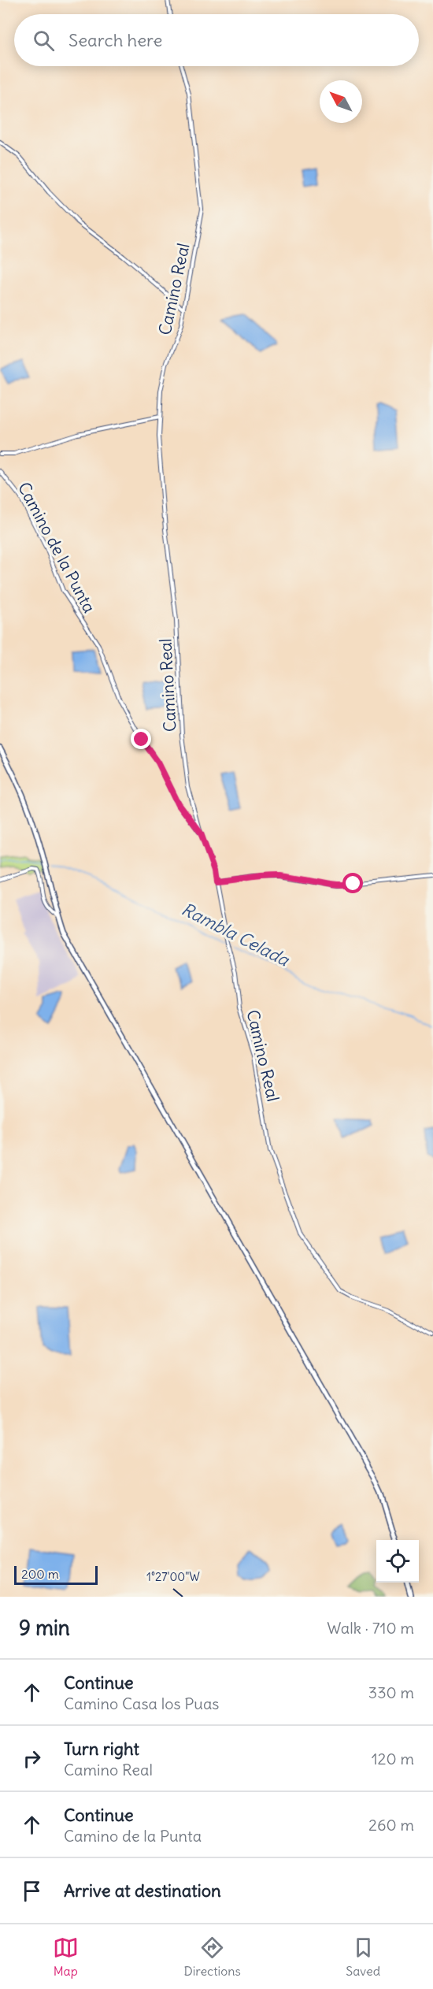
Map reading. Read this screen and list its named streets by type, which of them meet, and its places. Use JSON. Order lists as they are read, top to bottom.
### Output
{
  "streets": {
    "street": ["Camino Real", "Camino de la Punta"]
  },
  "crossings": [
    ["Camino Real", "Camino de la Punta"]
  ],
  "water": ["Rambla Celada"],
  "scale_bar": "200 m",
  "north": "top left",
  "page": {
    "search": "Search here",
    "scale": "200 m",
    "heading": ["9 min", "Walk · 710 m"],
    "list": [
      ["Continue", "Camino Casa los Puas", "330 m"],
      ["Turn right", "Camino Real", "120 m"],
      ["Continue", "Camino de la Punta", "260 m"],
      "Arrive at destination"
    ],
    "nav": ["Map", "Directions", "Saved"]
  },
  "coordinates": ["1°27'00\"W"]
}
